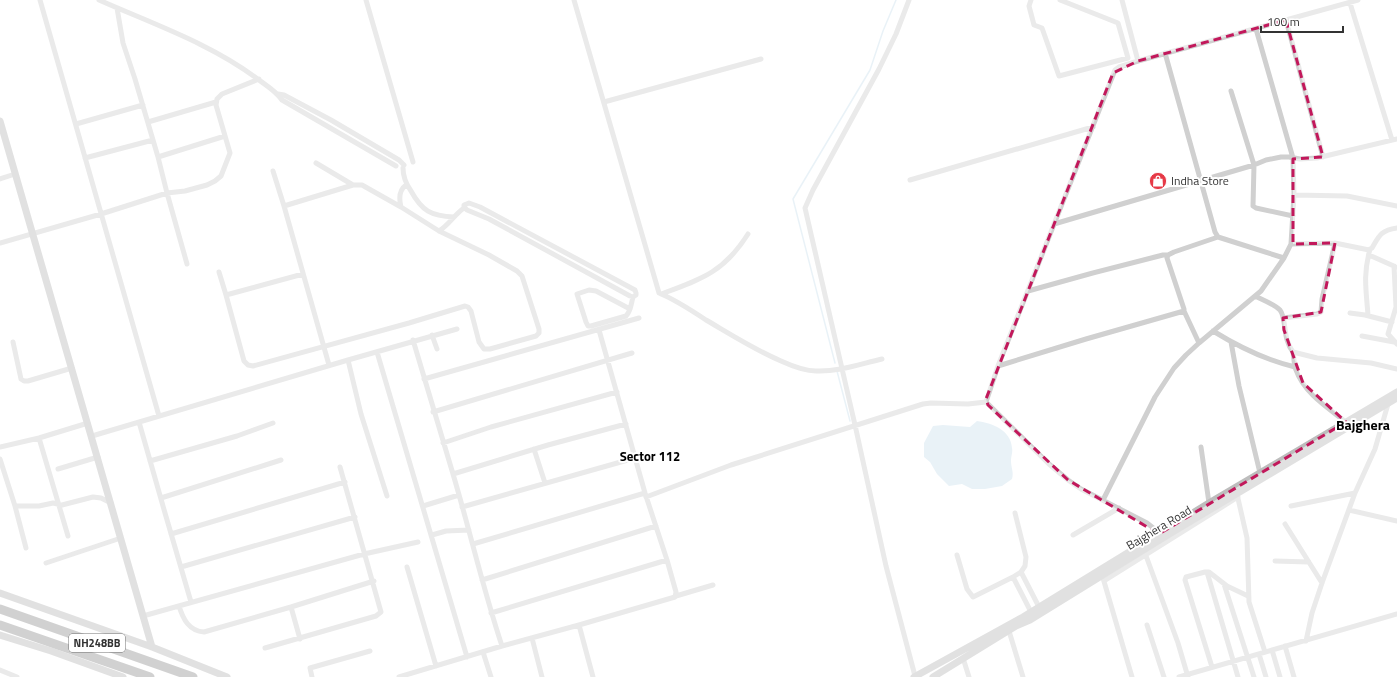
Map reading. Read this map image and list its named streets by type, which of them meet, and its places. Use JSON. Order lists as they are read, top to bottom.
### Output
{
  "streets": {
    "highway": ["NH248BB"],
    "main road": ["Bajghera Road"]
  },
  "districts": ["Bajghera", "Sector 112"],
  "places": {
    "shop": ["Indha Store"]
  },
  "scale_bar": "100 m"
}
